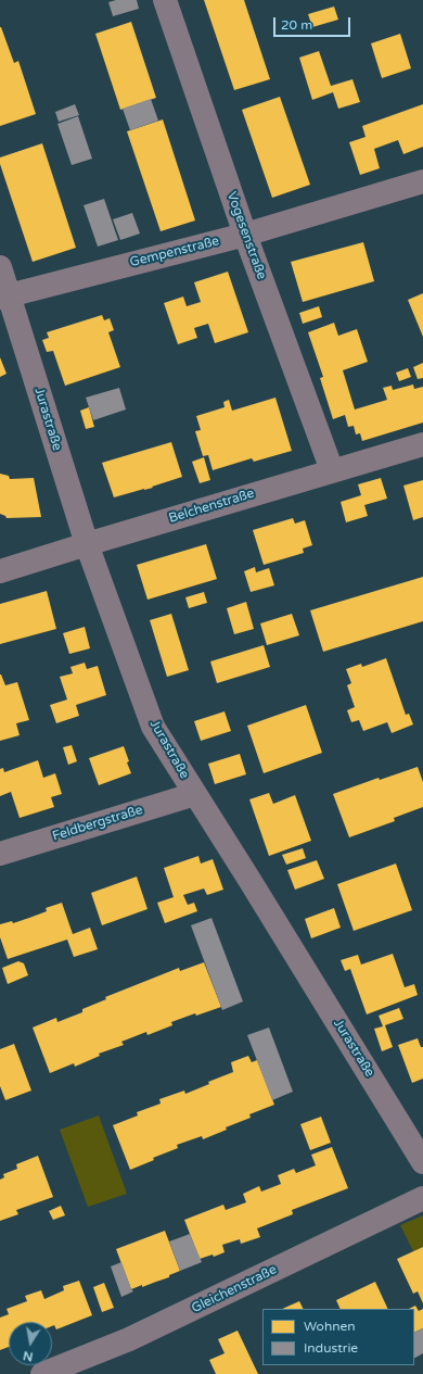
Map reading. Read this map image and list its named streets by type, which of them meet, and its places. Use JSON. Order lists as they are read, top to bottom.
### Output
{
  "streets": {
    "street": [
      "Vogesenstraße",
      "Gempenstraße",
      "Jurastraße",
      "Belchenstraße",
      "Feldbergstraße",
      "Gleichenstraße"
    ]
  },
  "crossings": [
    ["Vogesenstraße", "Gempenstraße"],
    ["Vogesenstraße", "Belchenstraße"],
    ["Gempenstraße", "Jurastraße"],
    ["Jurastraße", "Belchenstraße"],
    ["Jurastraße", "Feldbergstraße"]
  ],
  "legend": ["Wohnen", "Industrie"],
  "scale_bar": "20 m",
  "north": "bottom"
}
